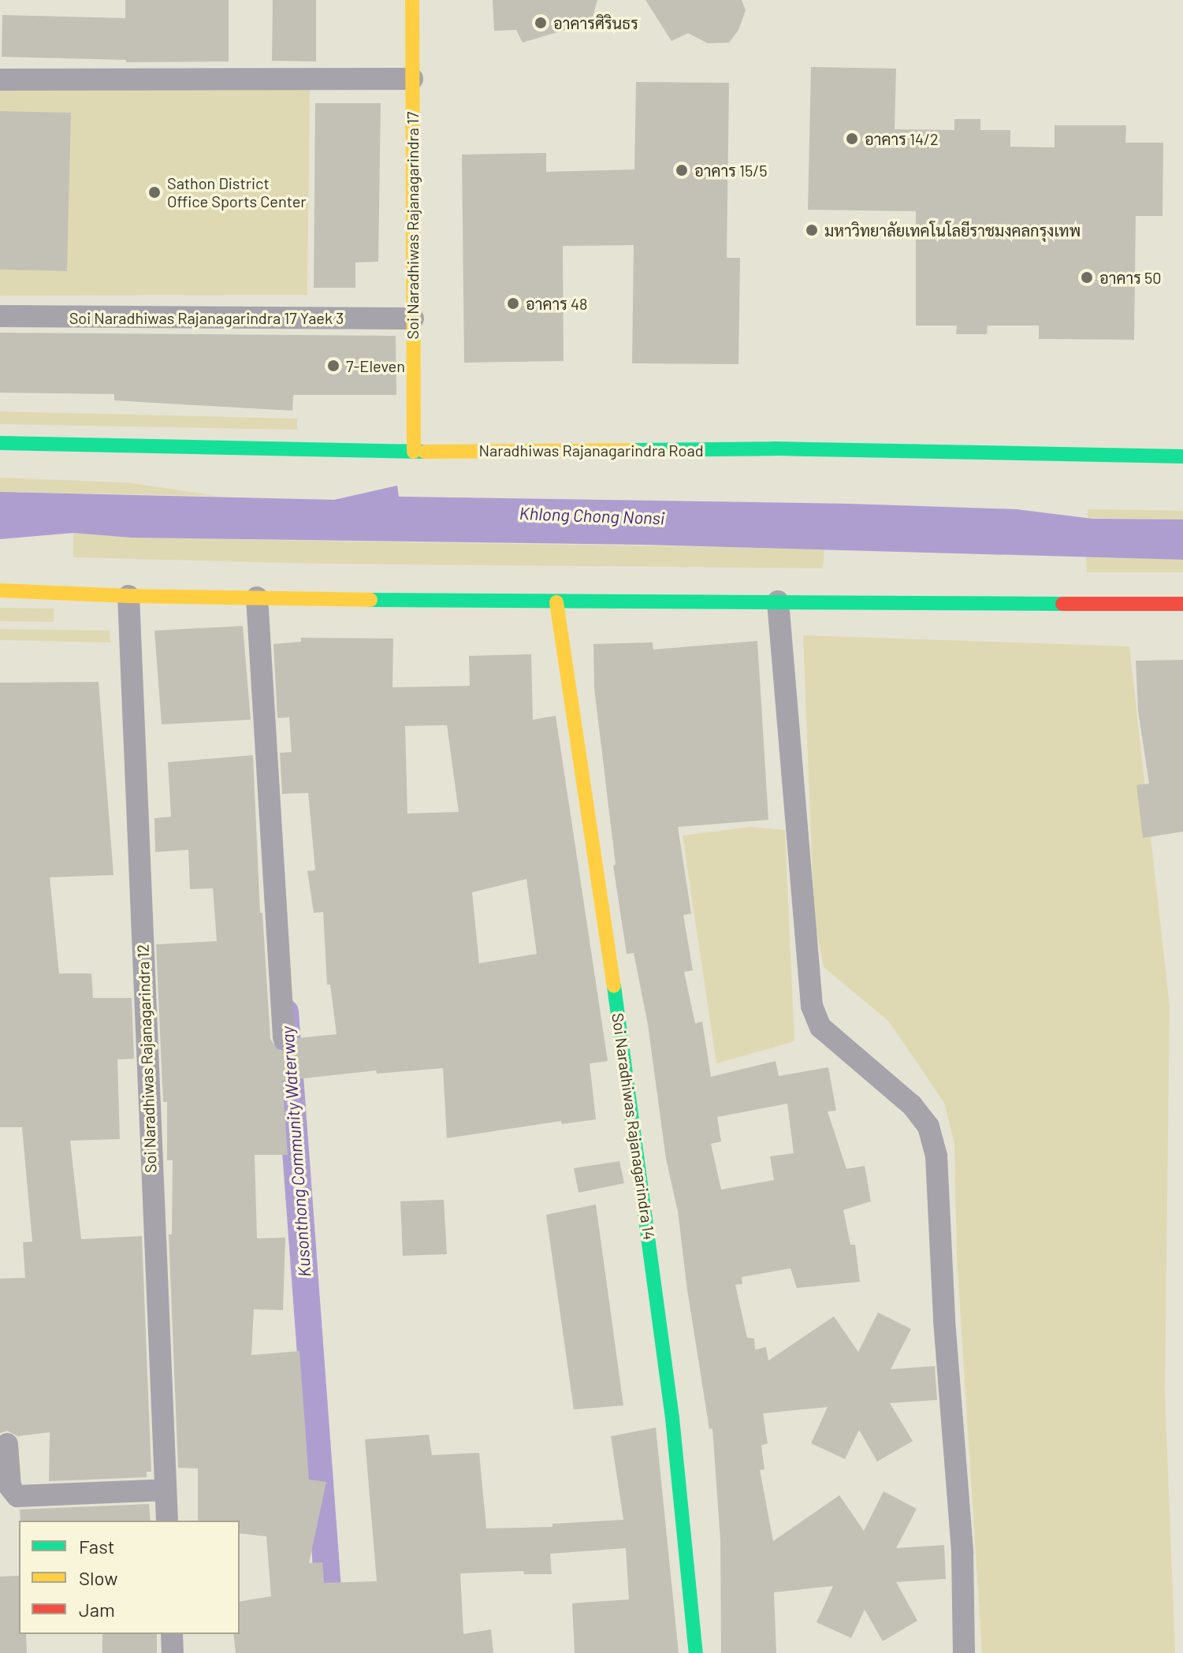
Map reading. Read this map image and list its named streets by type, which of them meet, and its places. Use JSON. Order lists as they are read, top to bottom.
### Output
{
  "streets": {
    "main road": ["Soi Naradhiwas Rajanagarindra 17", "Naradhiwas Rajanagarindra Road", "Soi Naradhiwas Rajanagarindra 14"],
    "street": ["Soi Naradhiwas Rajanagarindra 17 Yaek 3", "Soi Naradhiwas Rajanagarindra 12"]
  },
  "crossings": [
    ["Soi Naradhiwas Rajanagarindra 17", "Soi Naradhiwas Rajanagarindra 17 Yaek 3"],
    ["Soi Naradhiwas Rajanagarindra 17", "Naradhiwas Rajanagarindra Road"]
  ],
  "water": ["Khlong Chong Nonsi", "Kusonthong Community Waterway"],
  "places": [
    "อาคารศิรินธร",
    "อาคาร 14/2",
    "อาคาร 15/5",
    "Sathon District Office Sports Center",
    "มหาวิทยาลัยเทคโนโลยีราชมงคลกรุงเทพ",
    "อาคาร 50",
    "อาคาร 48",
    "7-Eleven"
  ],
  "legend": ["Fast", "Slow", "Jam"]
}
